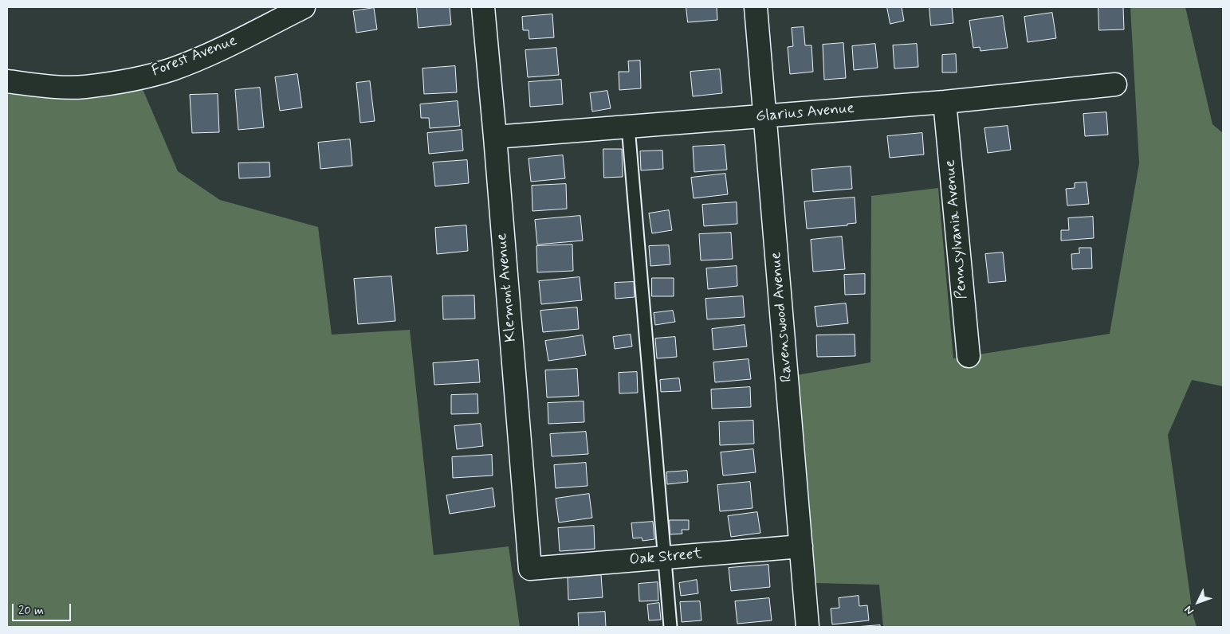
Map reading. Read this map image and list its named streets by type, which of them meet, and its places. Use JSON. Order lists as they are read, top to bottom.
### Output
{
  "streets": {
    "street": [
      "Forest Avenue",
      "Glarius Avenue",
      "Pennsylvania Avenue",
      "Klemont Avenue",
      "Ravenswood Avenue",
      "Oak Street"
    ]
  },
  "crossings": [
    ["Glarius Avenue", "Pennsylvania Avenue"],
    ["Glarius Avenue", "Klemont Avenue"],
    ["Glarius Avenue", "Ravenswood Avenue"],
    ["Klemont Avenue", "Oak Street"],
    ["Ravenswood Avenue", "Oak Street"]
  ],
  "scale_bar": "20 m",
  "north": "bottom left"
}
